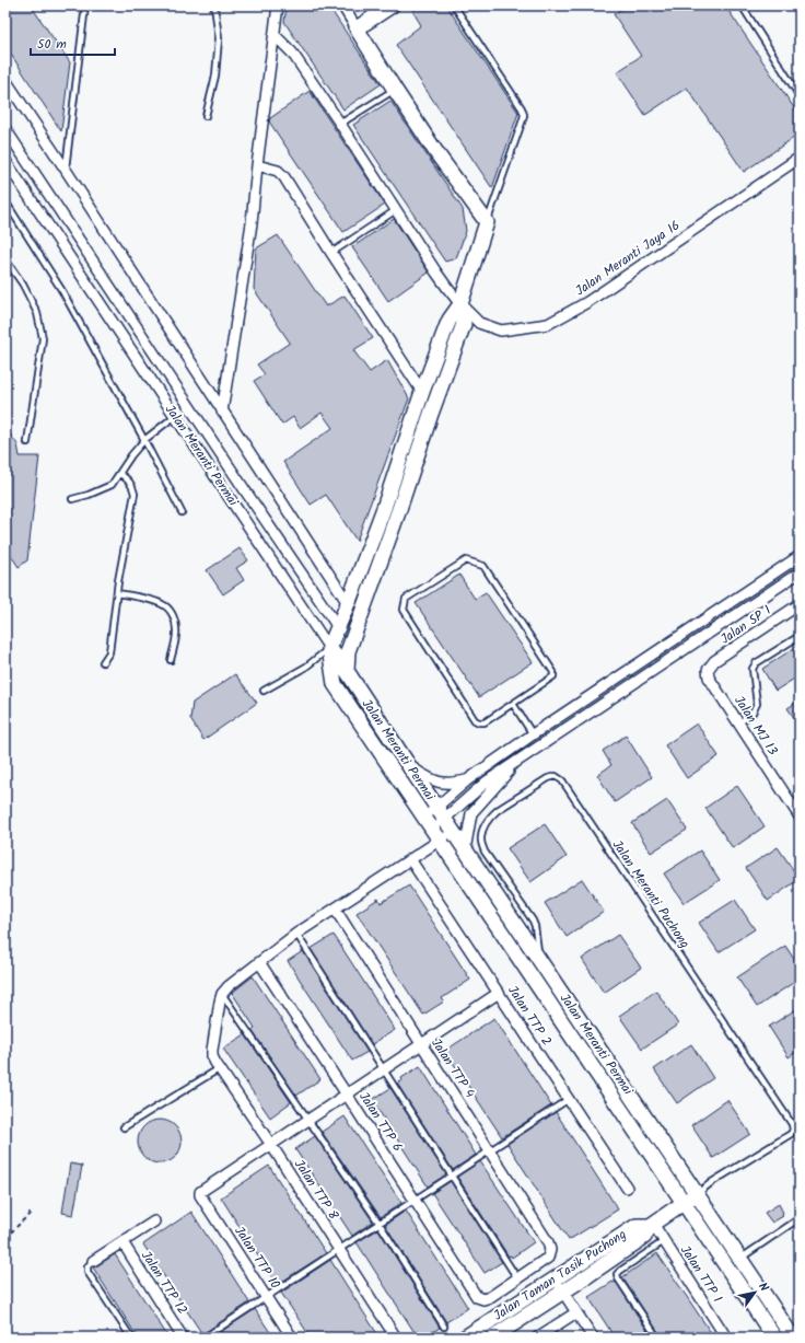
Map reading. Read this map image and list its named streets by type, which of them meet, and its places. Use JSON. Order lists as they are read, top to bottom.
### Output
{
  "streets": {
    "street": [
      "Jalan Meranti Jaya 16",
      "Jalan Meranti Permai",
      "Jalan SP 1",
      "Jalan MJ 13",
      "Jalan TTP 2",
      "Jalan TTP 4",
      "Jalan TTP 6",
      "Jalan TTP 8",
      "Jalan TTP 10",
      "Jalan TTP 1",
      "Jalan Taman Tasik Puchong",
      "Jalan TTP 12"
    ],
    "lane": ["Jalan Meranti Puchong"]
  },
  "crossings": [
    ["Jalan Meranti Permai", "Jalan Meranti Puchong"],
    ["Jalan SP 1", "Jalan MJ 13"],
    ["Jalan TTP 4", "Jalan TTP 6"],
    ["Jalan TTP 8", "Jalan TTP 10"],
    ["Jalan TTP 1", "Jalan Taman Tasik Puchong"]
  ],
  "scale_bar": "50 m",
  "north": "top right"
}
